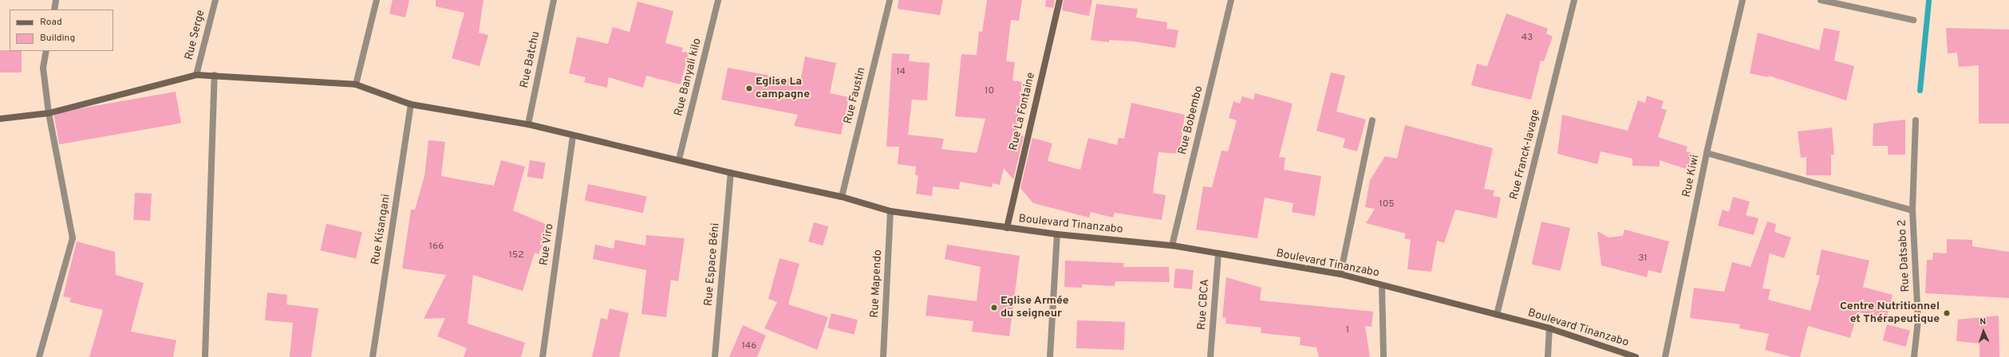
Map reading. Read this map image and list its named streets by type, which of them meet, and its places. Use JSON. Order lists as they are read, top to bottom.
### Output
{
  "streets": {
    "street": [
      "Rue Serge",
      "Rue Batchu",
      "Rue Banyali kilo",
      "Rue Faustin",
      "Rue La Fontaine",
      "Rue Bobembo",
      "Rue Franck-lavage",
      "Rue Kiwi",
      "Boulevard Tinanzabo",
      "Rue Kisangani",
      "Rue Viro",
      "Rue Datsabo 2",
      "Rue Espace Béni",
      "Rue Mapendo",
      "Rue CBCA"
    ]
  },
  "crossings": [
    ["Rue Serge", "Boulevard Tinanzabo"],
    ["Rue Batchu", "Boulevard Tinanzabo"],
    ["Rue Banyali kilo", "Boulevard Tinanzabo"],
    ["Rue Faustin", "Boulevard Tinanzabo"],
    ["Rue La Fontaine", "Boulevard Tinanzabo"],
    ["Rue Bobembo", "Boulevard Tinanzabo"],
    ["Rue Franck-lavage", "Boulevard Tinanzabo"],
    ["Rue Kiwi", "Rue Datsabo 2"],
    ["Boulevard Tinanzabo", "Rue Kisangani"],
    ["Boulevard Tinanzabo", "Rue Viro"],
    ["Boulevard Tinanzabo", "Rue Espace Béni"],
    ["Boulevard Tinanzabo", "Rue Mapendo"],
    ["Boulevard Tinanzabo", "Rue CBCA"]
  ],
  "places": ["Eglise La campagne", "Eglise Armée du seigneur", "Centre Nutritionnel et Thérapeutique"],
  "house_numbers": [
    "43",
    "14",
    "10",
    "105",
    "166",
    "152",
    "31",
    "1",
    "146"
  ],
  "legend": ["Road", "Building"],
  "north": "top"
}
